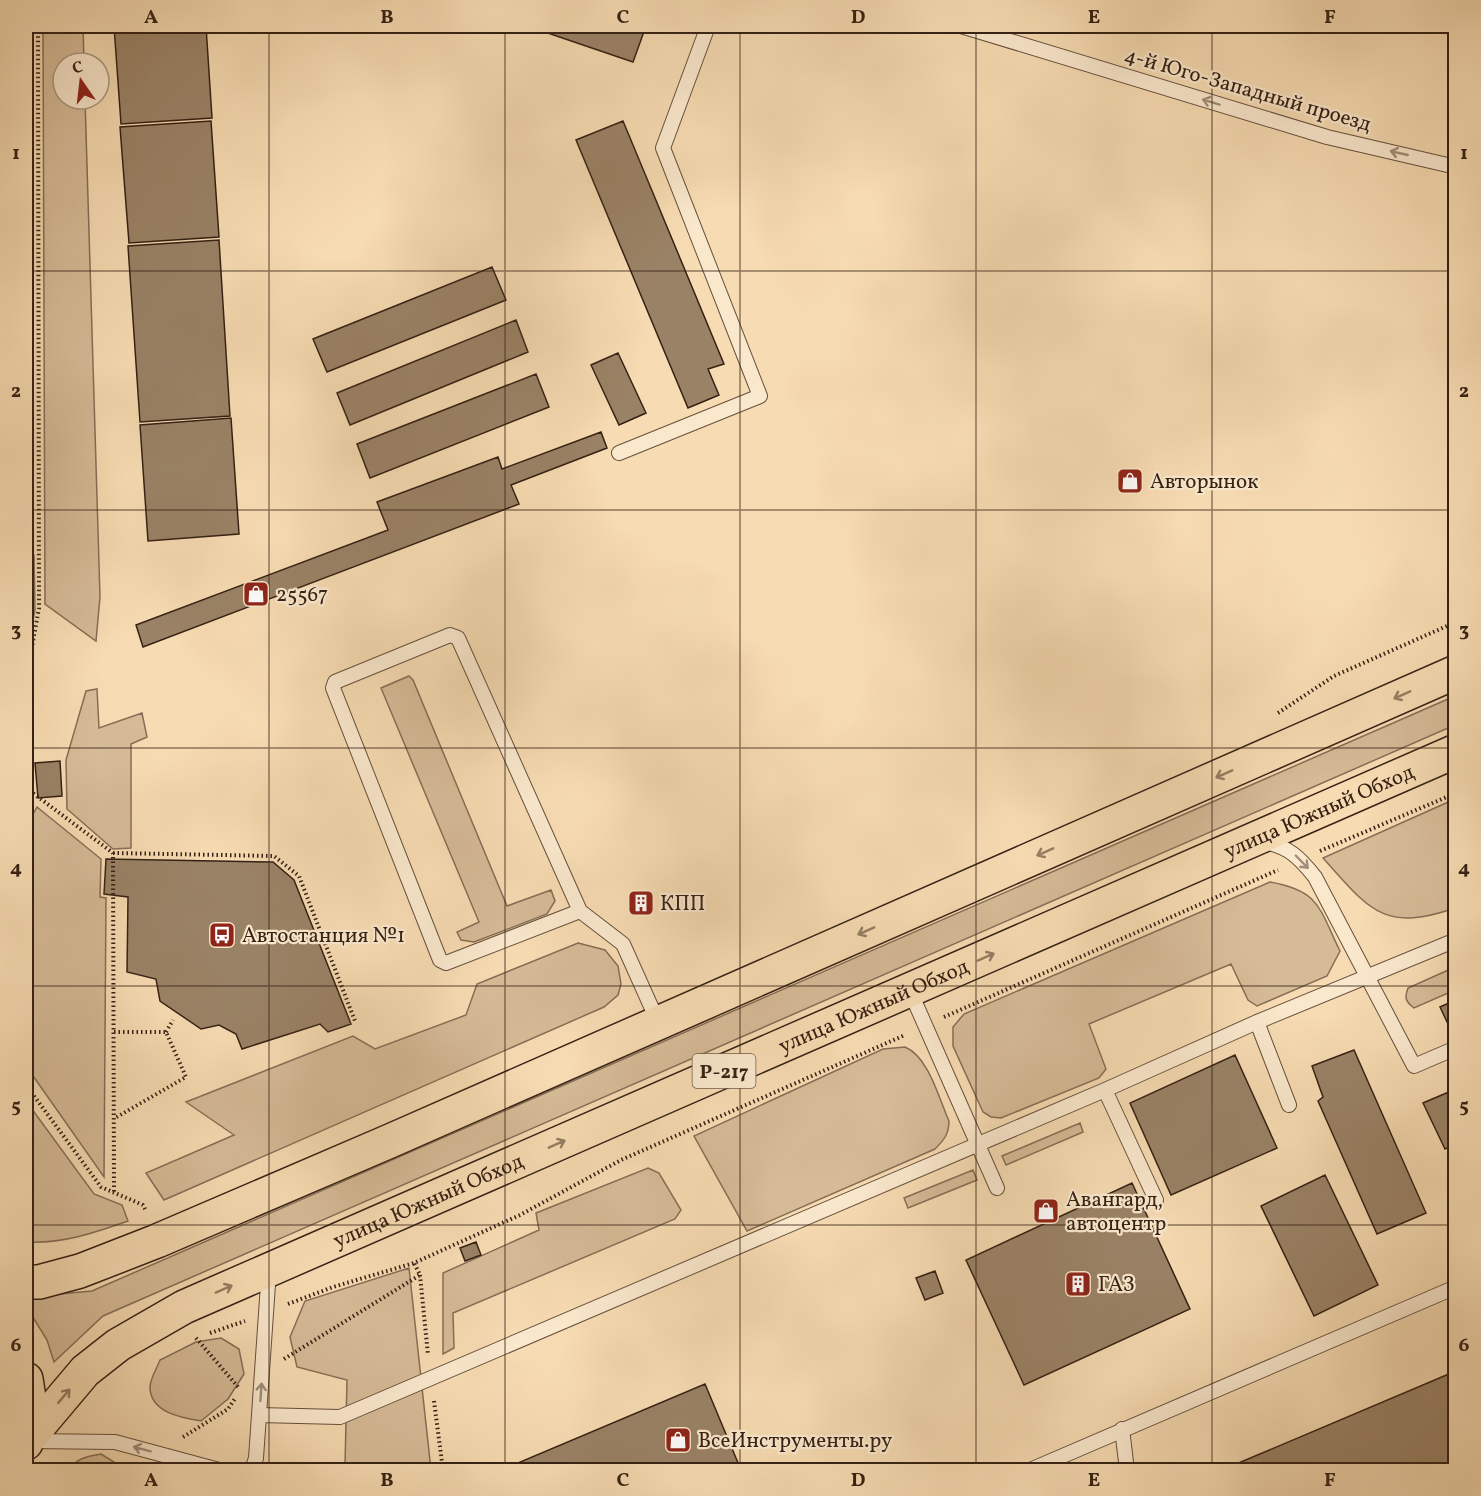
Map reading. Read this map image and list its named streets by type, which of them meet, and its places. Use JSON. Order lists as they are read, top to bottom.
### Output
{
  "streets": {
    "main road": ["улица Южный Обход", "Р-217"],
    "lane": ["4-й Юго-Западный проезд"]
  },
  "one_way": ["4-й Юго-Западный проезд"],
  "places": {
    "shop": [
      "Авторынок",
      "25567",
      "Авангард, автоцентр",
      "ВсеИнструменты.ру"
    ],
    "building": ["КПП", "ГАЗ"],
    "bus stop": ["Автостанция №1"]
  },
  "north": "top",
  "grid": {
    "columns": [
      "A",
      "B",
      "C",
      "D",
      "E",
      "F"
    ],
    "rows": [
      "1",
      "2",
      "3",
      "4",
      "5",
      "6"
    ]
  }
}
